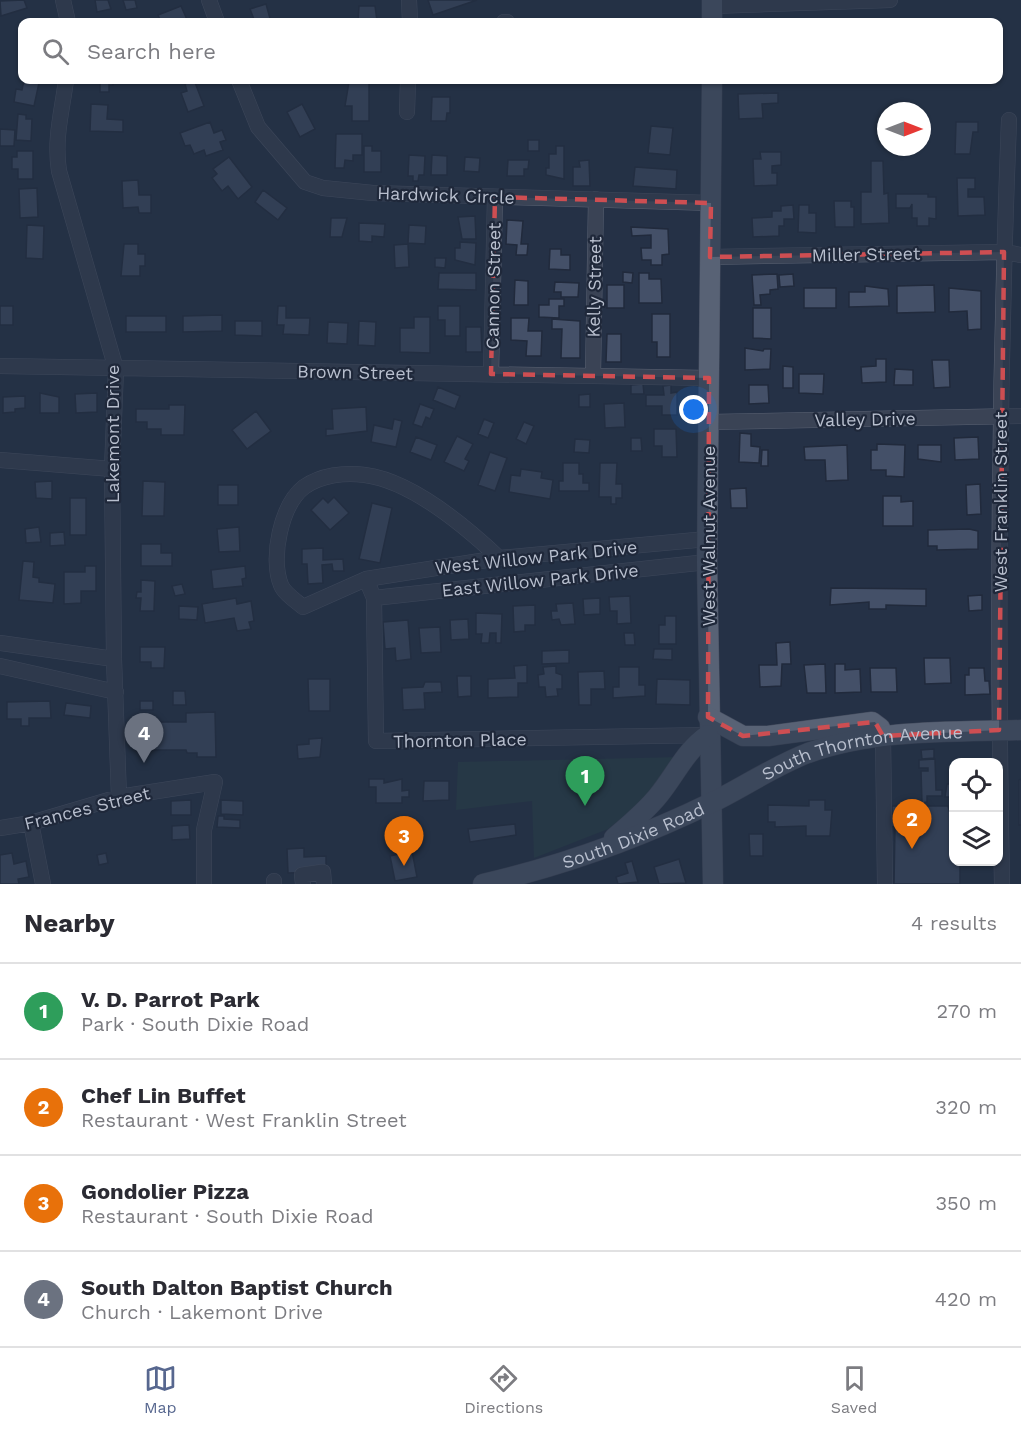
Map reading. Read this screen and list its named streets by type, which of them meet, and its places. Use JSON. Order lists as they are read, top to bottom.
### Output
{
  "streets": {
    "main road": ["West Walnut Avenue", "South Thornton Avenue", "South Dixie Road"],
    "street": [
      "Hardwick Circle",
      "Miller Street",
      "Cannon Street",
      "Kelly Street",
      "Brown Street",
      "Valley Drive",
      "Lakemont Drive",
      "West Franklin Street",
      "West Willow Park Drive",
      "East Willow Park Drive",
      "Thornton Place",
      "Frances Street"
    ]
  },
  "crossings": [
    ["Hardwick Circle", "Cannon Street"],
    ["Hardwick Circle", "Kelly Street"],
    ["Hardwick Circle", "West Walnut Avenue"],
    ["Miller Street", "West Franklin Street"],
    ["Miller Street", "West Walnut Avenue"],
    ["Cannon Street", "Brown Street"],
    ["Kelly Street", "Brown Street"],
    ["Brown Street", "Lakemont Drive"],
    ["Brown Street", "West Walnut Avenue"],
    ["Valley Drive", "West Franklin Street"],
    ["Valley Drive", "West Walnut Avenue"],
    ["Lakemont Drive", "Frances Street"],
    ["West Franklin Street", "South Thornton Avenue"],
    ["West Walnut Avenue", "West Willow Park Drive"],
    ["West Walnut Avenue", "East Willow Park Drive"],
    ["West Walnut Avenue", "Thornton Place"],
    ["West Walnut Avenue", "South Thornton Avenue"],
    ["West Walnut Avenue", "South Dixie Road"],
    ["West Willow Park Drive", "Thornton Place"],
    ["East Willow Park Drive", "Thornton Place"],
    ["South Thornton Avenue", "South Dixie Road"]
  ],
  "north": "right",
  "page": {
    "search": "Search here",
    "pins": [
      "4",
      "1",
      "2",
      "3"
    ],
    "heading": ["Nearby", "4 results"],
    "list": [
      {
        "mark": "1",
        "name": "V. D. Parrot Park",
        "note": "Park · South Dixie Road",
        "value": "270 m"
      },
      {
        "mark": "2",
        "name": "Chef Lin Buffet",
        "note": "Restaurant · West Franklin Street",
        "value": "320 m"
      },
      {
        "mark": "3",
        "name": "Gondolier Pizza",
        "note": "Restaurant · South Dixie Road",
        "value": "350 m"
      },
      {
        "mark": "4",
        "name": "South Dalton Baptist Church",
        "note": "Church · Lakemont Drive",
        "value": "420 m"
      }
    ],
    "nav": ["Map", "Directions", "Saved"]
  }
}
